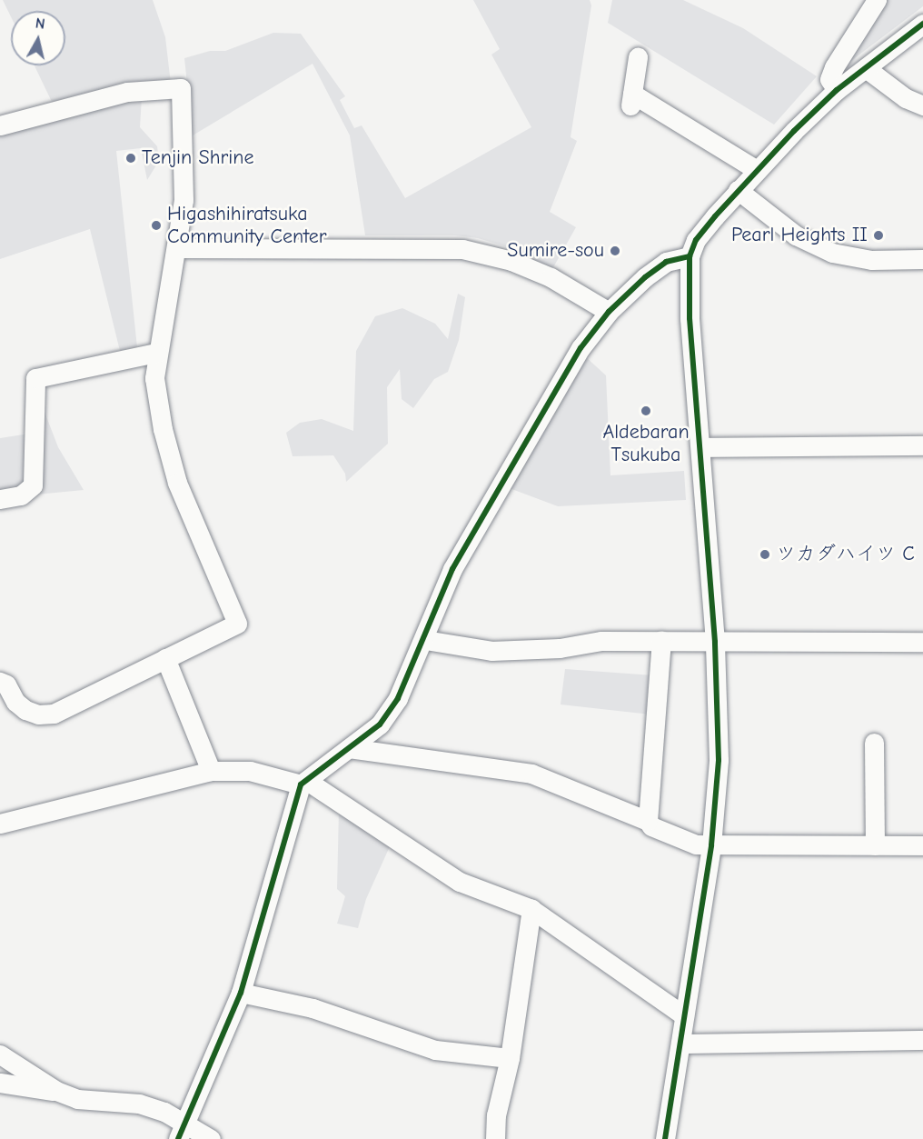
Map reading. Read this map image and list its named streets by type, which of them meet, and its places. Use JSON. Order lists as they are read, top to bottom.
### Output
{
  "places": [
    "Tenjin Shrine",
    "Higashihiratsuka Community Center",
    "Pearl Heights II",
    "Sumire-sou",
    "Aldebaran Tsukuba",
    "ツカダハイツ C"
  ],
  "north": "top"
}
